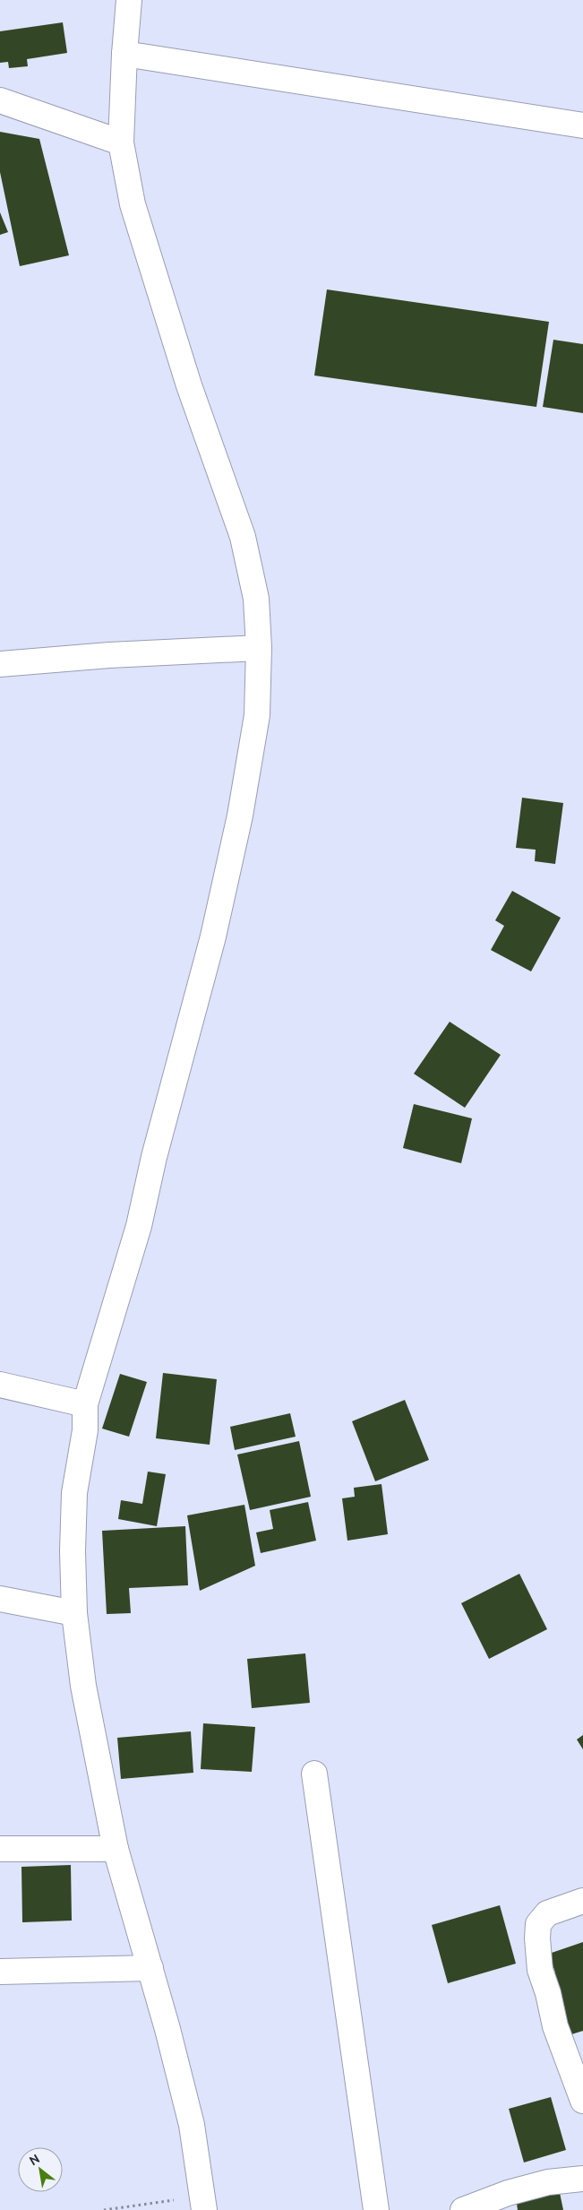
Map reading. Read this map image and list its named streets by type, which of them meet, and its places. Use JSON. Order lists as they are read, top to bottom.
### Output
{
  "north": "top left"
}
